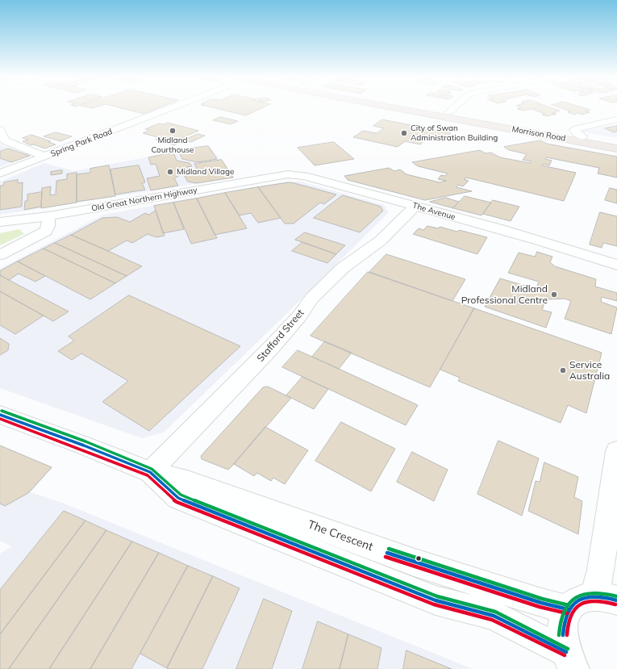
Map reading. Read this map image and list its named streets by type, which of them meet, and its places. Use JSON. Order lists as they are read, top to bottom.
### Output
{
  "streets": {
    "main road": ["Morrison Road"],
    "street": [
      "Spring Park Road",
      "Old Great Northern Highway",
      "The Avenue",
      "Stafford Street",
      "The Crescent"
    ]
  },
  "crossings": [
    ["Old Great Northern Highway", "The Avenue"],
    ["The Avenue", "Stafford Street"],
    ["Stafford Street", "The Crescent"]
  ],
  "places": [
    "Midland Courthouse",
    "City of Swan Administration Building",
    "Midland Village",
    "Midland Professional Centre",
    "Service Australia"
  ]
}
